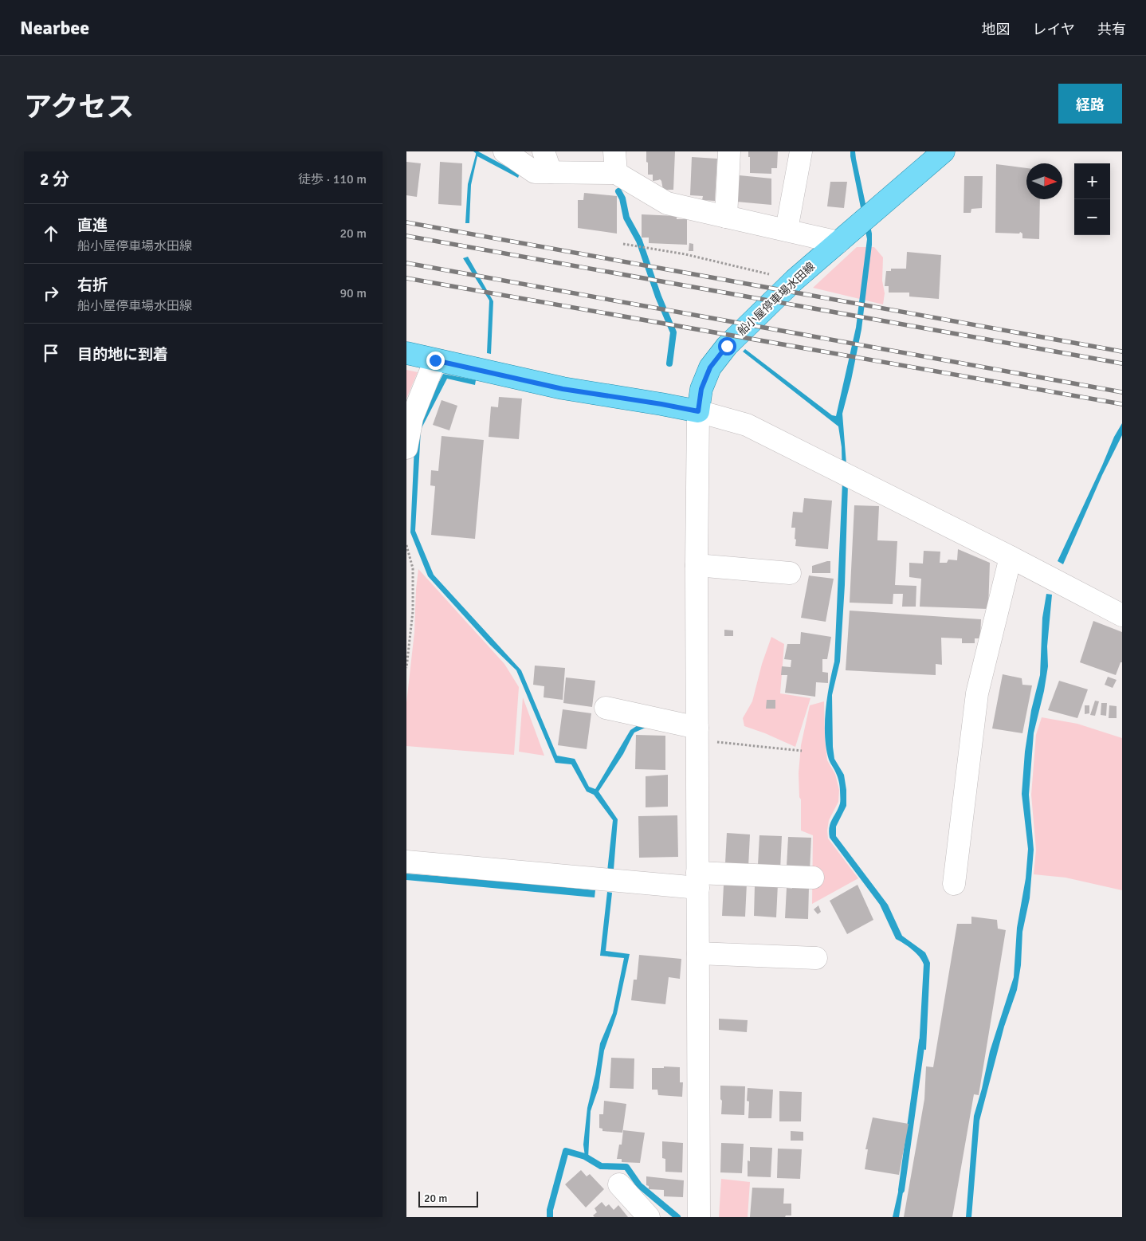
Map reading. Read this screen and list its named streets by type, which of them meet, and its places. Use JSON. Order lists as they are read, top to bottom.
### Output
{
  "streets": {
    "main road": ["船小屋停車場水田線"]
  },
  "scale_bar": "20 m",
  "north": "right",
  "page": {
    "header": "Nearbee",
    "nav": ["地図", "レイヤ", "共有"],
    "title": "アクセス",
    "buttons": "経路",
    "heading": ["2 分", "徒歩 · 110 m"],
    "map_buttons": ["+", "−"],
    "list": [
      ["直進", "船小屋停車場水田線", "20 m"],
      ["右折", "船小屋停車場水田線", "90 m"],
      "目的地に到着"
    ],
    "scale": "20 m"
  }
}
